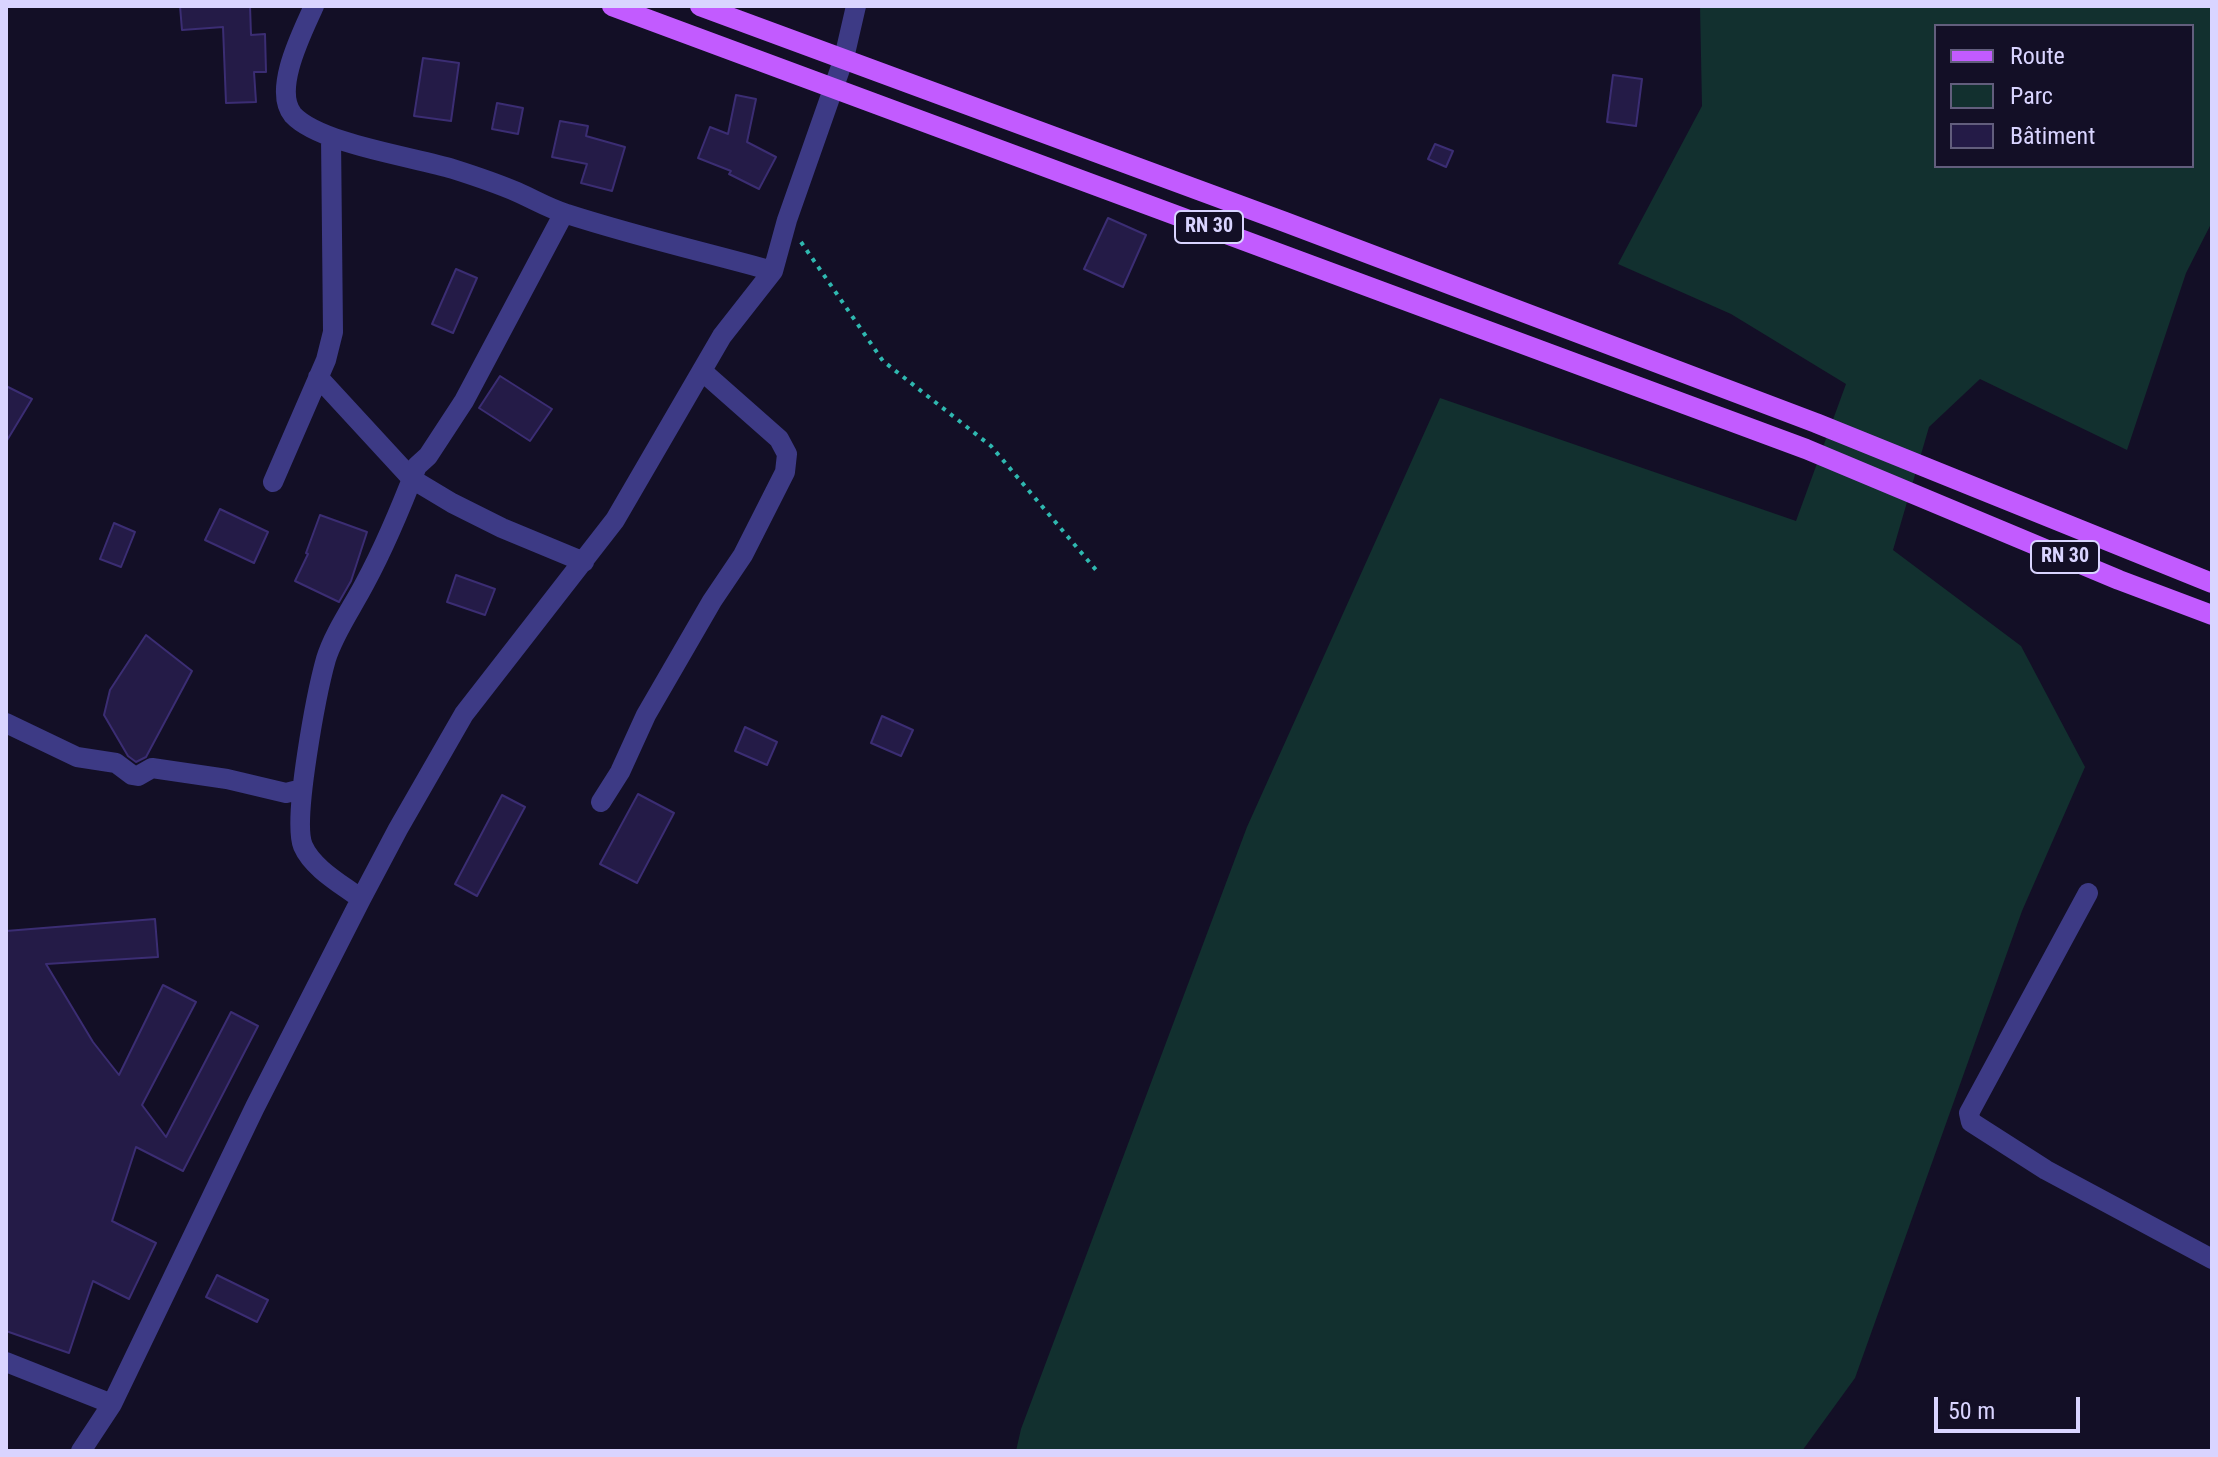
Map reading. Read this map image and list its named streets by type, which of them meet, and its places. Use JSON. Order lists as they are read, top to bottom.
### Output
{
  "streets": {
    "main road": ["RN 30"]
  },
  "legend": ["Route", "Parc", "Bâtiment"],
  "scale_bar": "50 m"
}
